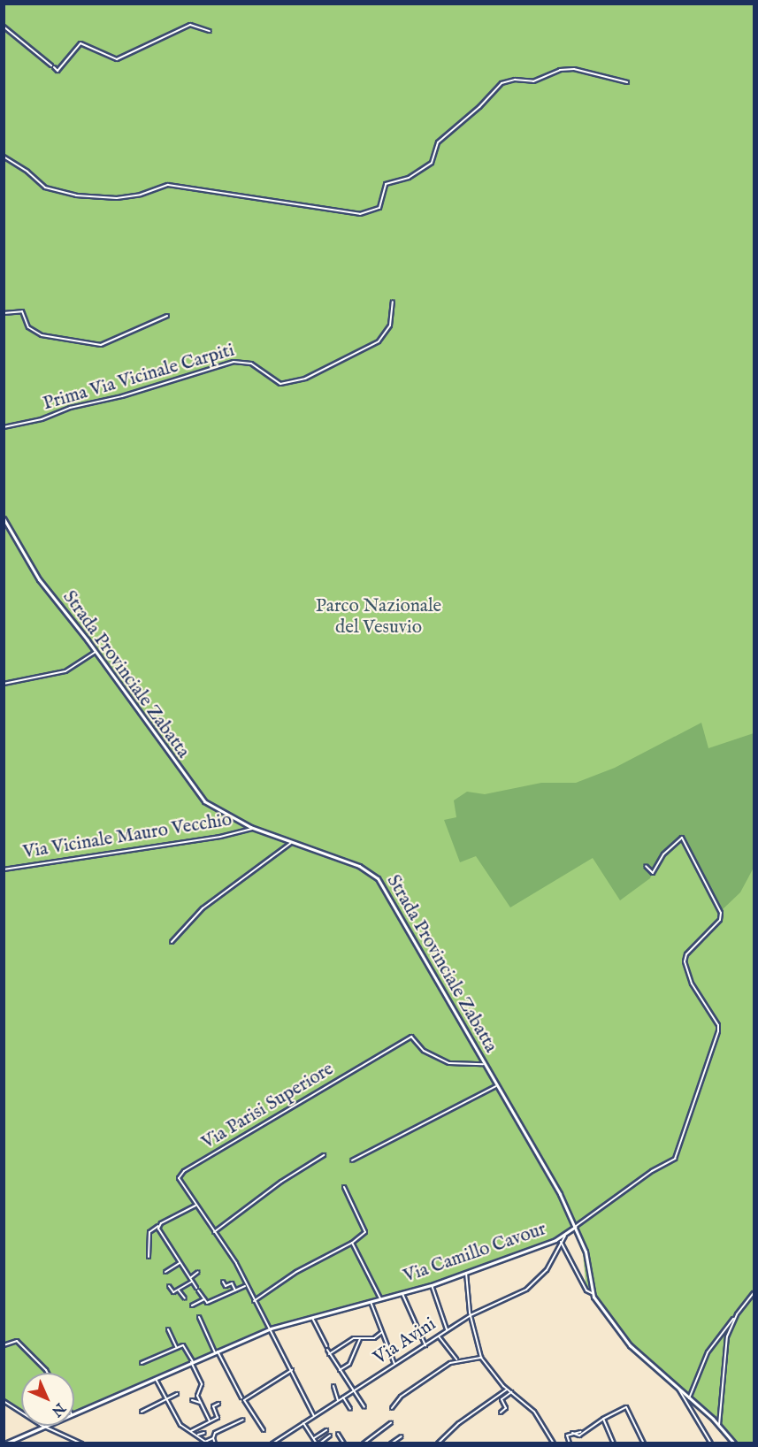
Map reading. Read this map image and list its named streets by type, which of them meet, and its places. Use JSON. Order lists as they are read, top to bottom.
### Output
{
  "streets": {
    "street": [
      "Prima Via Vicinale Carpiti",
      "Strada Provinciale Zabatta",
      "Via Vicinale Mauro Vecchio",
      "Via Parisi Superiore",
      "Via Camillo Cavour",
      "Via Avini"
    ]
  },
  "crossings": [
    ["Strada Provinciale Zabatta", "Via Vicinale Mauro Vecchio"],
    ["Strada Provinciale Zabatta", "Via Parisi Superiore"],
    ["Strada Provinciale Zabatta", "Via Camillo Cavour"],
    ["Via Parisi Superiore", "Via Camillo Cavour"],
    ["Via Parisi Superiore", "Via Avini"],
    ["Via Camillo Cavour", "Via Avini"]
  ],
  "parks": ["Parco Nazionale del Vesuvio"],
  "north": "bottom right"
}
